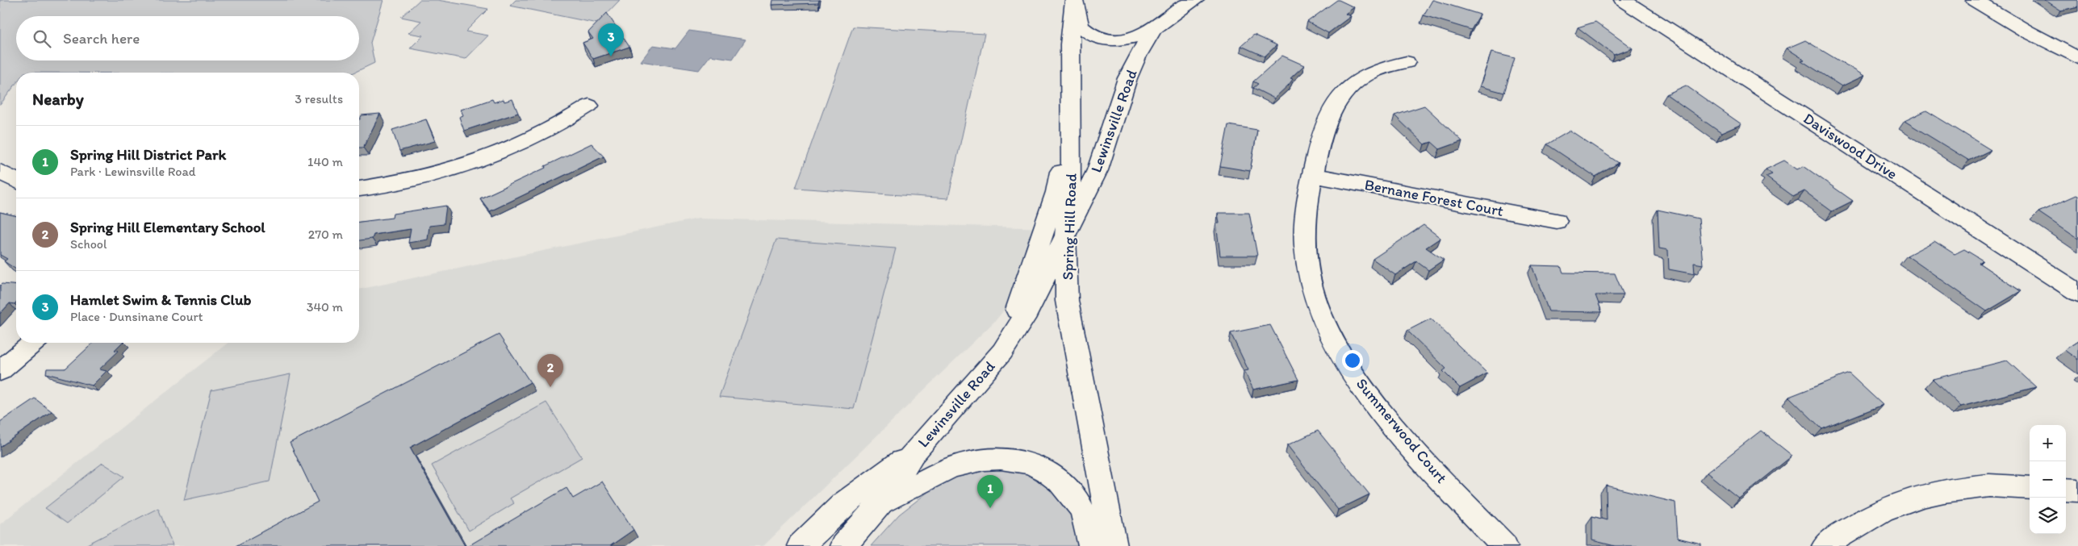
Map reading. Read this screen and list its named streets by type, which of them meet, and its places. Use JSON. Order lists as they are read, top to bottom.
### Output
{
  "streets": {
    "main road": [
      "Lewinsville Road",
      "Daviswood Drive",
      "Bernane Forest Court",
      "Spring Hill Road",
      "Summerwood Court"
    ]
  },
  "crossings": [
    ["Lewinsville Road", "Spring Hill Road"],
    ["Bernane Forest Court", "Summerwood Court"]
  ],
  "page": {
    "search": "Search here",
    "pins": ["3", "2", "1"],
    "heading": ["Nearby", "3 results"],
    "list": [
      {
        "mark": "1",
        "name": "Spring Hill District Park",
        "note": "Park · Lewinsville Road",
        "value": "140 m"
      },
      {
        "mark": "2",
        "name": "Spring Hill Elementary School",
        "note": "School",
        "value": "270 m"
      },
      {
        "mark": "3",
        "name": "Hamlet Swim & Tennis Club",
        "note": "Place · Dunsinane Court",
        "value": "340 m"
      }
    ],
    "map_buttons": ["+", "−"]
  }
}
